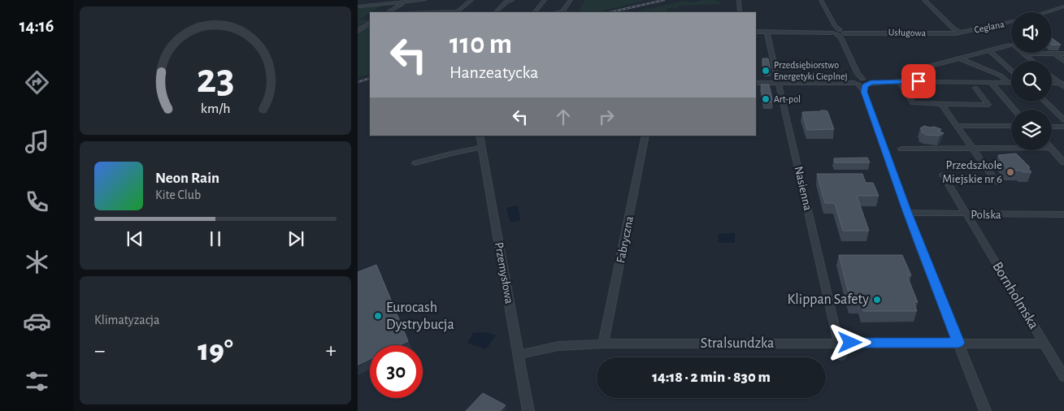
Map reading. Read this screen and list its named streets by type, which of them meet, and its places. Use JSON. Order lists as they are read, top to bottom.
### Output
{
  "streets": {
    "street": [
      "Ceglana",
      "Usługowa",
      "Nasienna",
      "Polska",
      "Fabryczna",
      "Przemysłowa",
      "Bornholmska",
      "Stralsundzka"
    ]
  },
  "crossings": [
    ["Ceglana", "Usługowa"],
    ["Usługowa", "Nasienna"],
    ["Nasienna", "Stralsundzka"],
    ["Polska", "Bornholmska"],
    ["Fabryczna", "Stralsundzka"],
    ["Przemysłowa", "Stralsundzka"],
    ["Bornholmska", "Stralsundzka"]
  ],
  "places": [
    "Przedsiębiorstwo Energetyki Cieplnej",
    "Art-pol",
    "Przedszkole Miejskie nr 6",
    "Klippan Safety",
    "Eurocash Dystrybucja"
  ],
  "page": {
    "tabs": "14:16",
    "turn": ["110 m", "Hanzeatycka"],
    "song": ["Neon Rain", "Kite Club"],
    "tile": "Klimatyzacja",
    "heat": ["−", "19°", "+"],
    "limit": "30",
    "trip": "14:18 · 2 min · 830 m",
    "gauge": ["23", "km/h"]
  }
}
